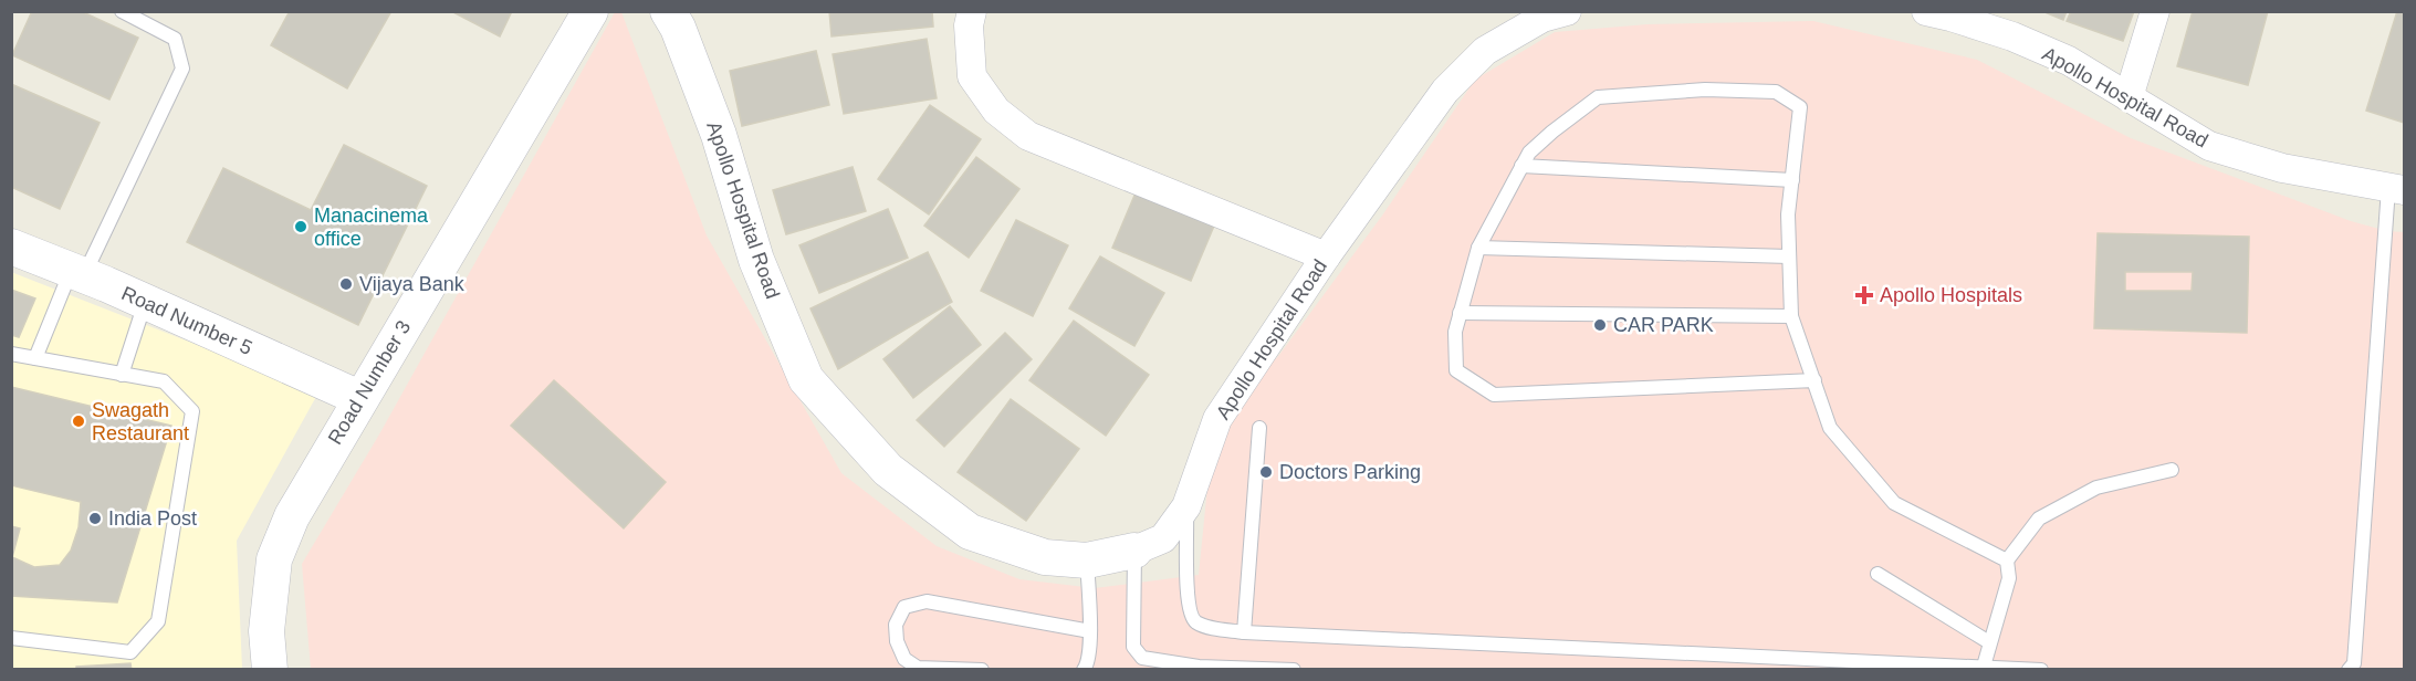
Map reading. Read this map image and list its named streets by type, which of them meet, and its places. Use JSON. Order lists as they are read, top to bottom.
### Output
{
  "streets": {
    "street": ["Apollo Hospital Road", "Road Number 5", "Road Number 3"]
  },
  "crossings": [
    ["Road Number 5", "Road Number 3"]
  ],
  "places": {
    "other": [
      "Manacinema office",
      "Vijaya Bank",
      "CAR PARK",
      "Swagath Restaurant",
      "Doctors Parking",
      "India Post"
    ],
    "health": ["Apollo Hospitals"]
  }
}
